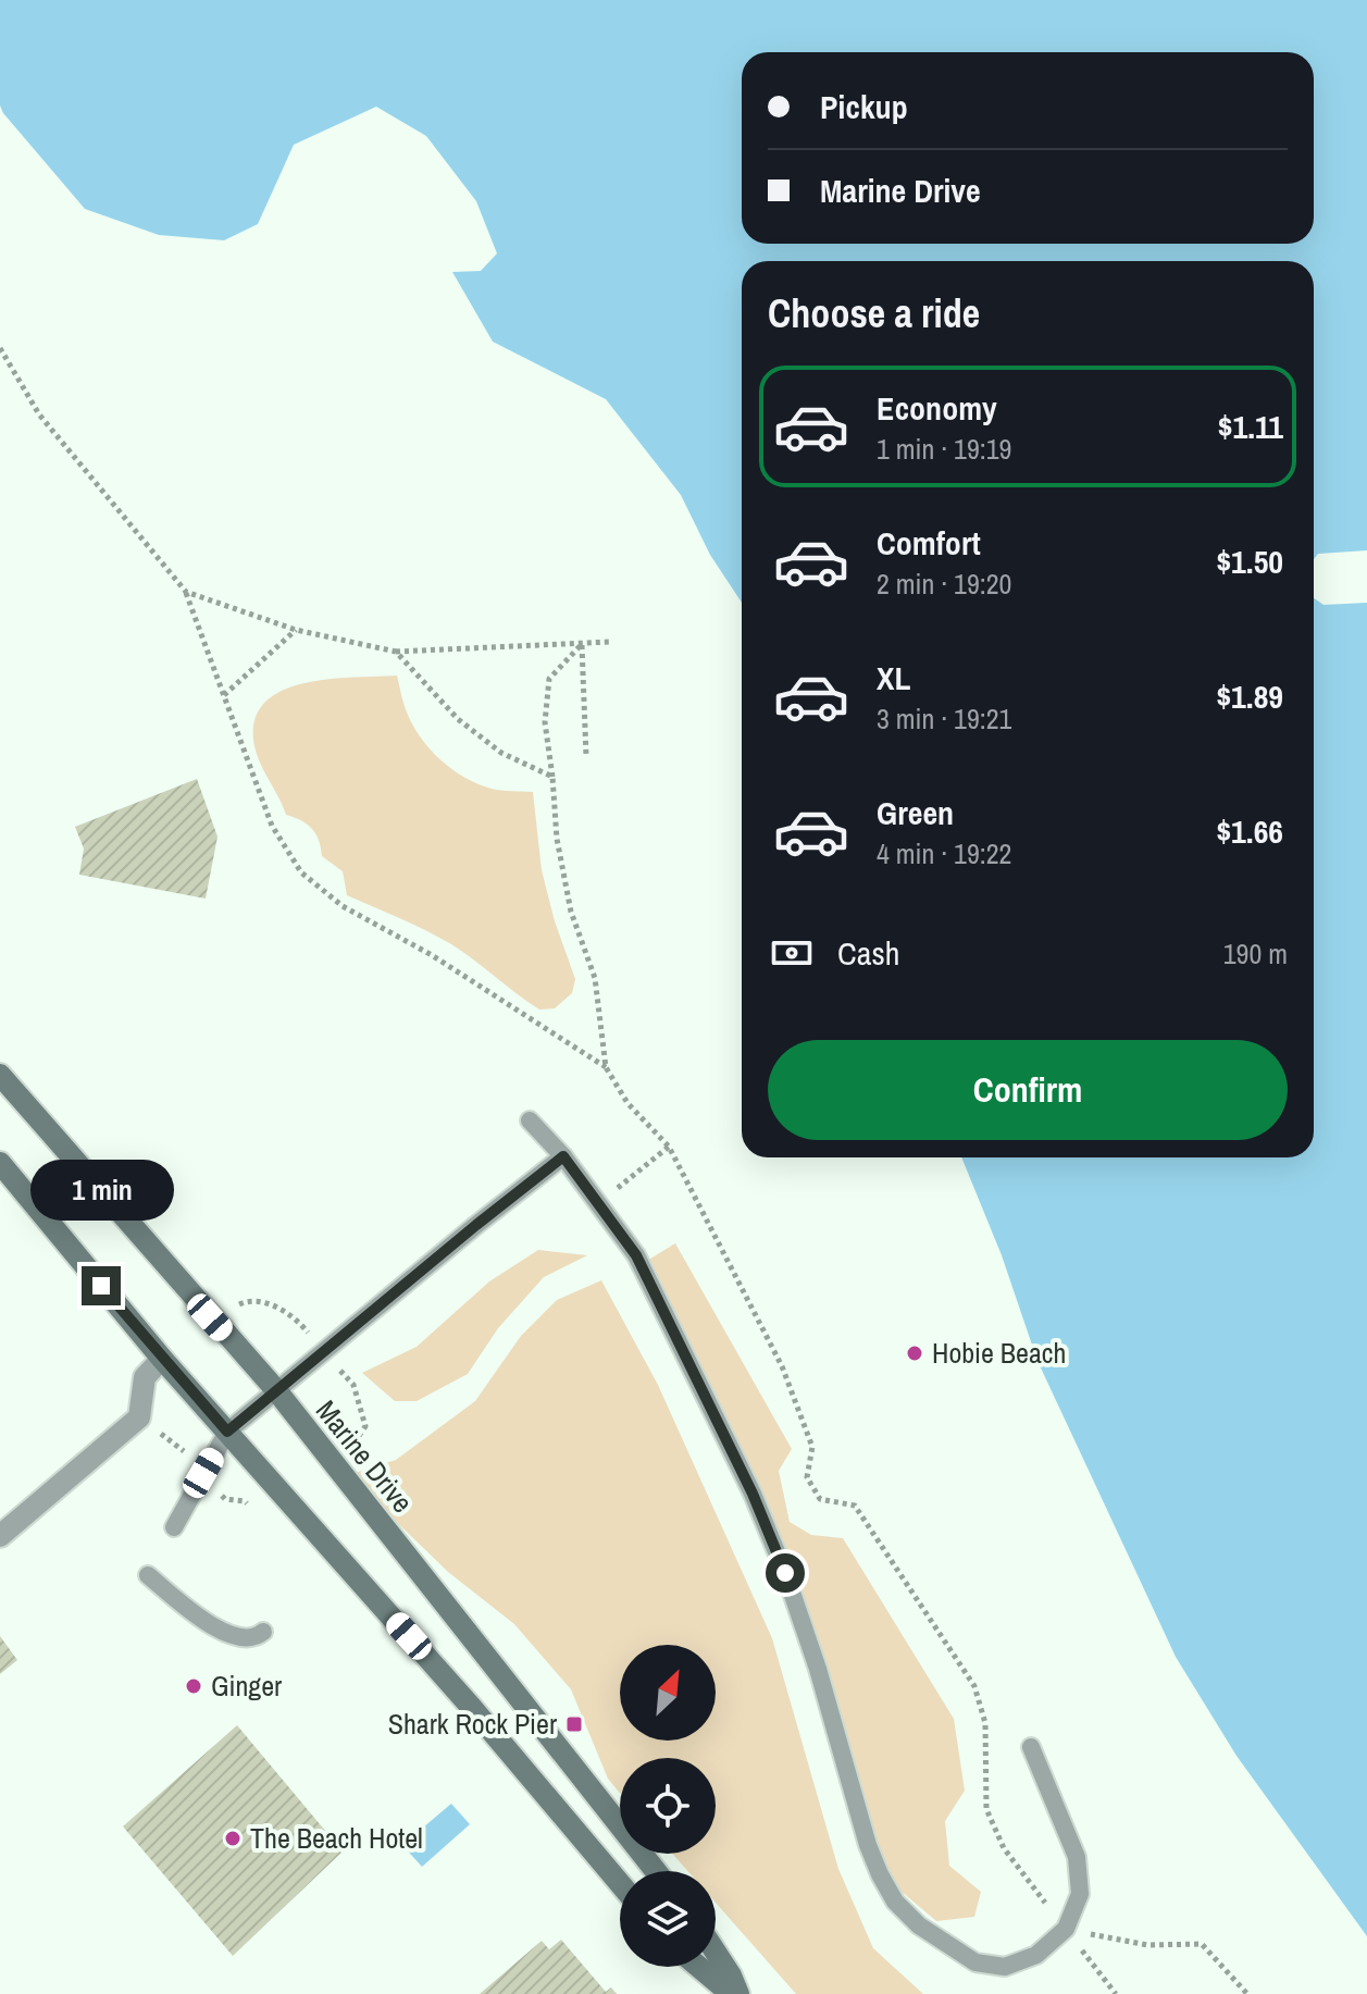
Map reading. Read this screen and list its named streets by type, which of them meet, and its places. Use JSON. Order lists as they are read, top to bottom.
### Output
{
  "streets": {
    "main road": ["Marine Drive"]
  },
  "places": {
    "other": ["Hobie Beach", "Ginger", "The Beach Hotel"],
    "transit": ["Shark Rock Pier"]
  },
  "north": "top right",
  "page": {
    "banner": ["Pickup", "Marine Drive"],
    "heading": "Choose a ride",
    "list": [
      {
        "name": "Economy",
        "note": "1 min · 19:19",
        "value": "$1.11"
      },
      {
        "name": "Comfort",
        "note": "2 min · 19:20",
        "value": "$1.50"
      },
      {
        "name": "XL",
        "note": "3 min · 19:21",
        "value": "$1.89"
      },
      {
        "name": "Green",
        "note": "4 min · 19:22",
        "value": "$1.66"
      }
    ],
    "pay": ["Cash", "190 m"],
    "buttons": "Confirm",
    "bubble": "1 min"
  }
}
